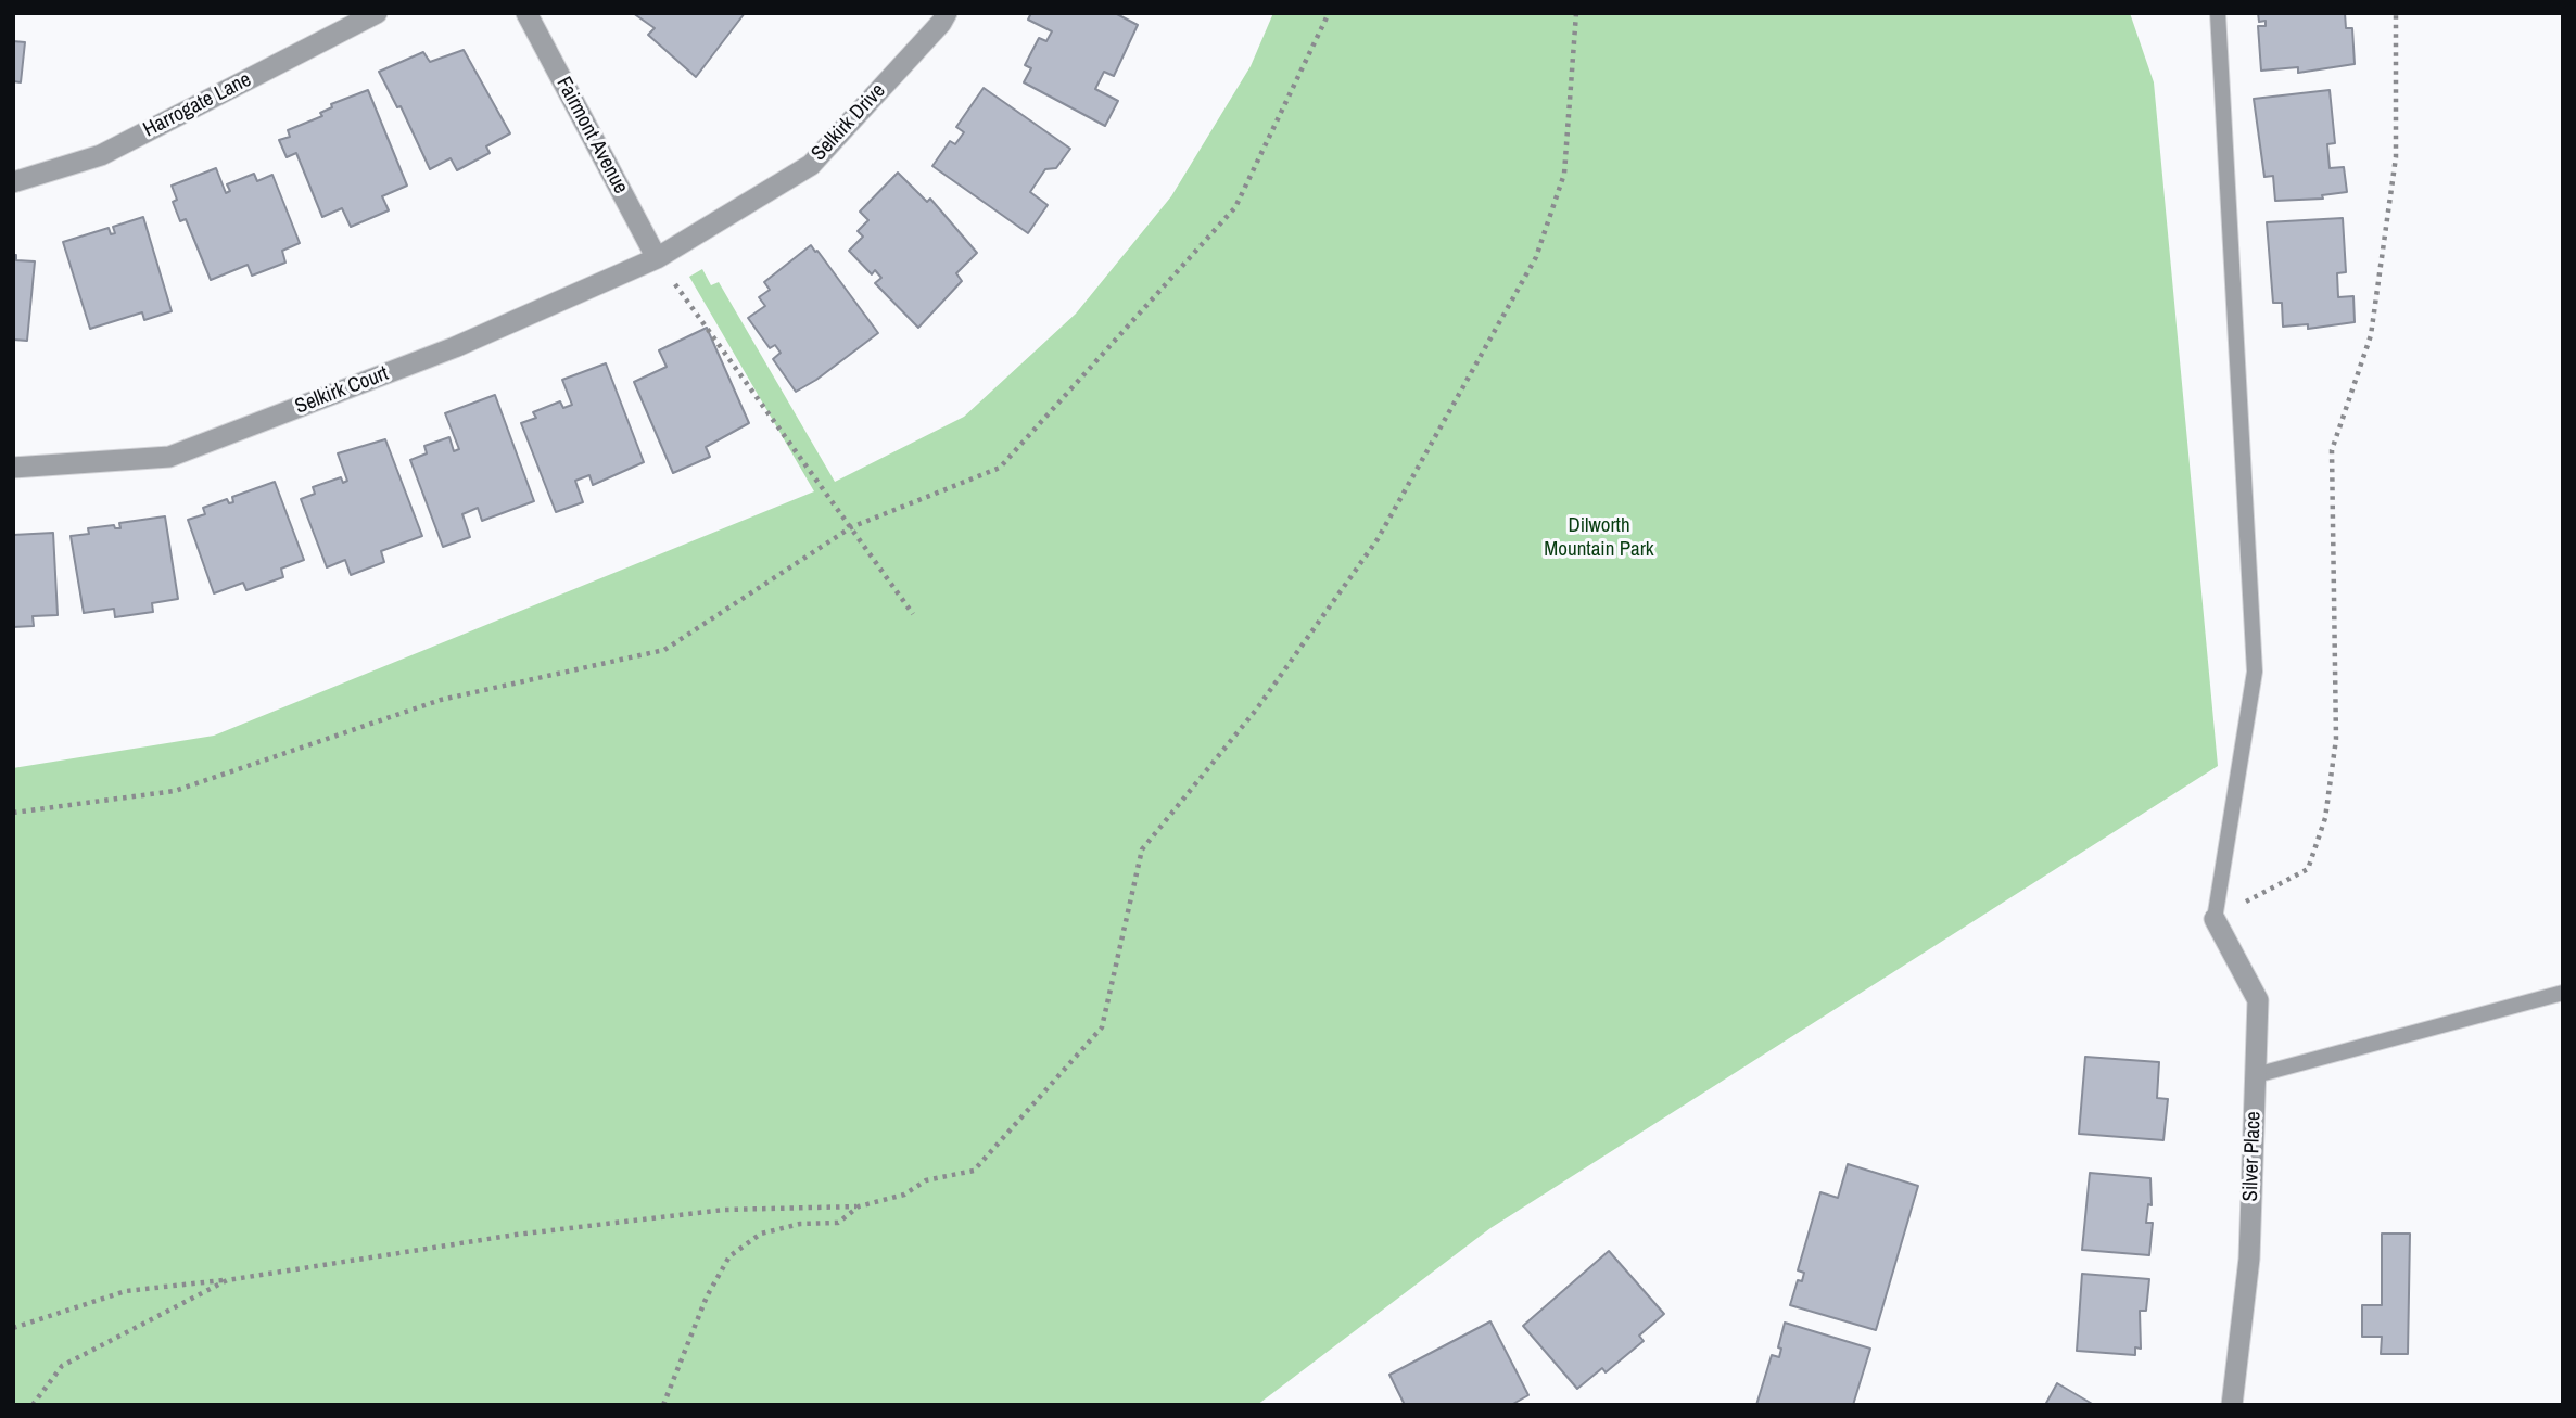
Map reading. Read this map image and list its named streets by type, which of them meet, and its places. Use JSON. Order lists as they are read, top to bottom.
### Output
{
  "streets": {
    "street": [
      "Harrogate Lane",
      "Selkirk Drive",
      "Fairmont Avenue",
      "Selkirk Court",
      "Silver Place"
    ]
  },
  "crossings": [
    ["Selkirk Drive", "Fairmont Avenue"],
    ["Selkirk Drive", "Selkirk Court"],
    ["Fairmont Avenue", "Selkirk Court"]
  ],
  "parks": ["Dilworth Mountain Park"]
}
